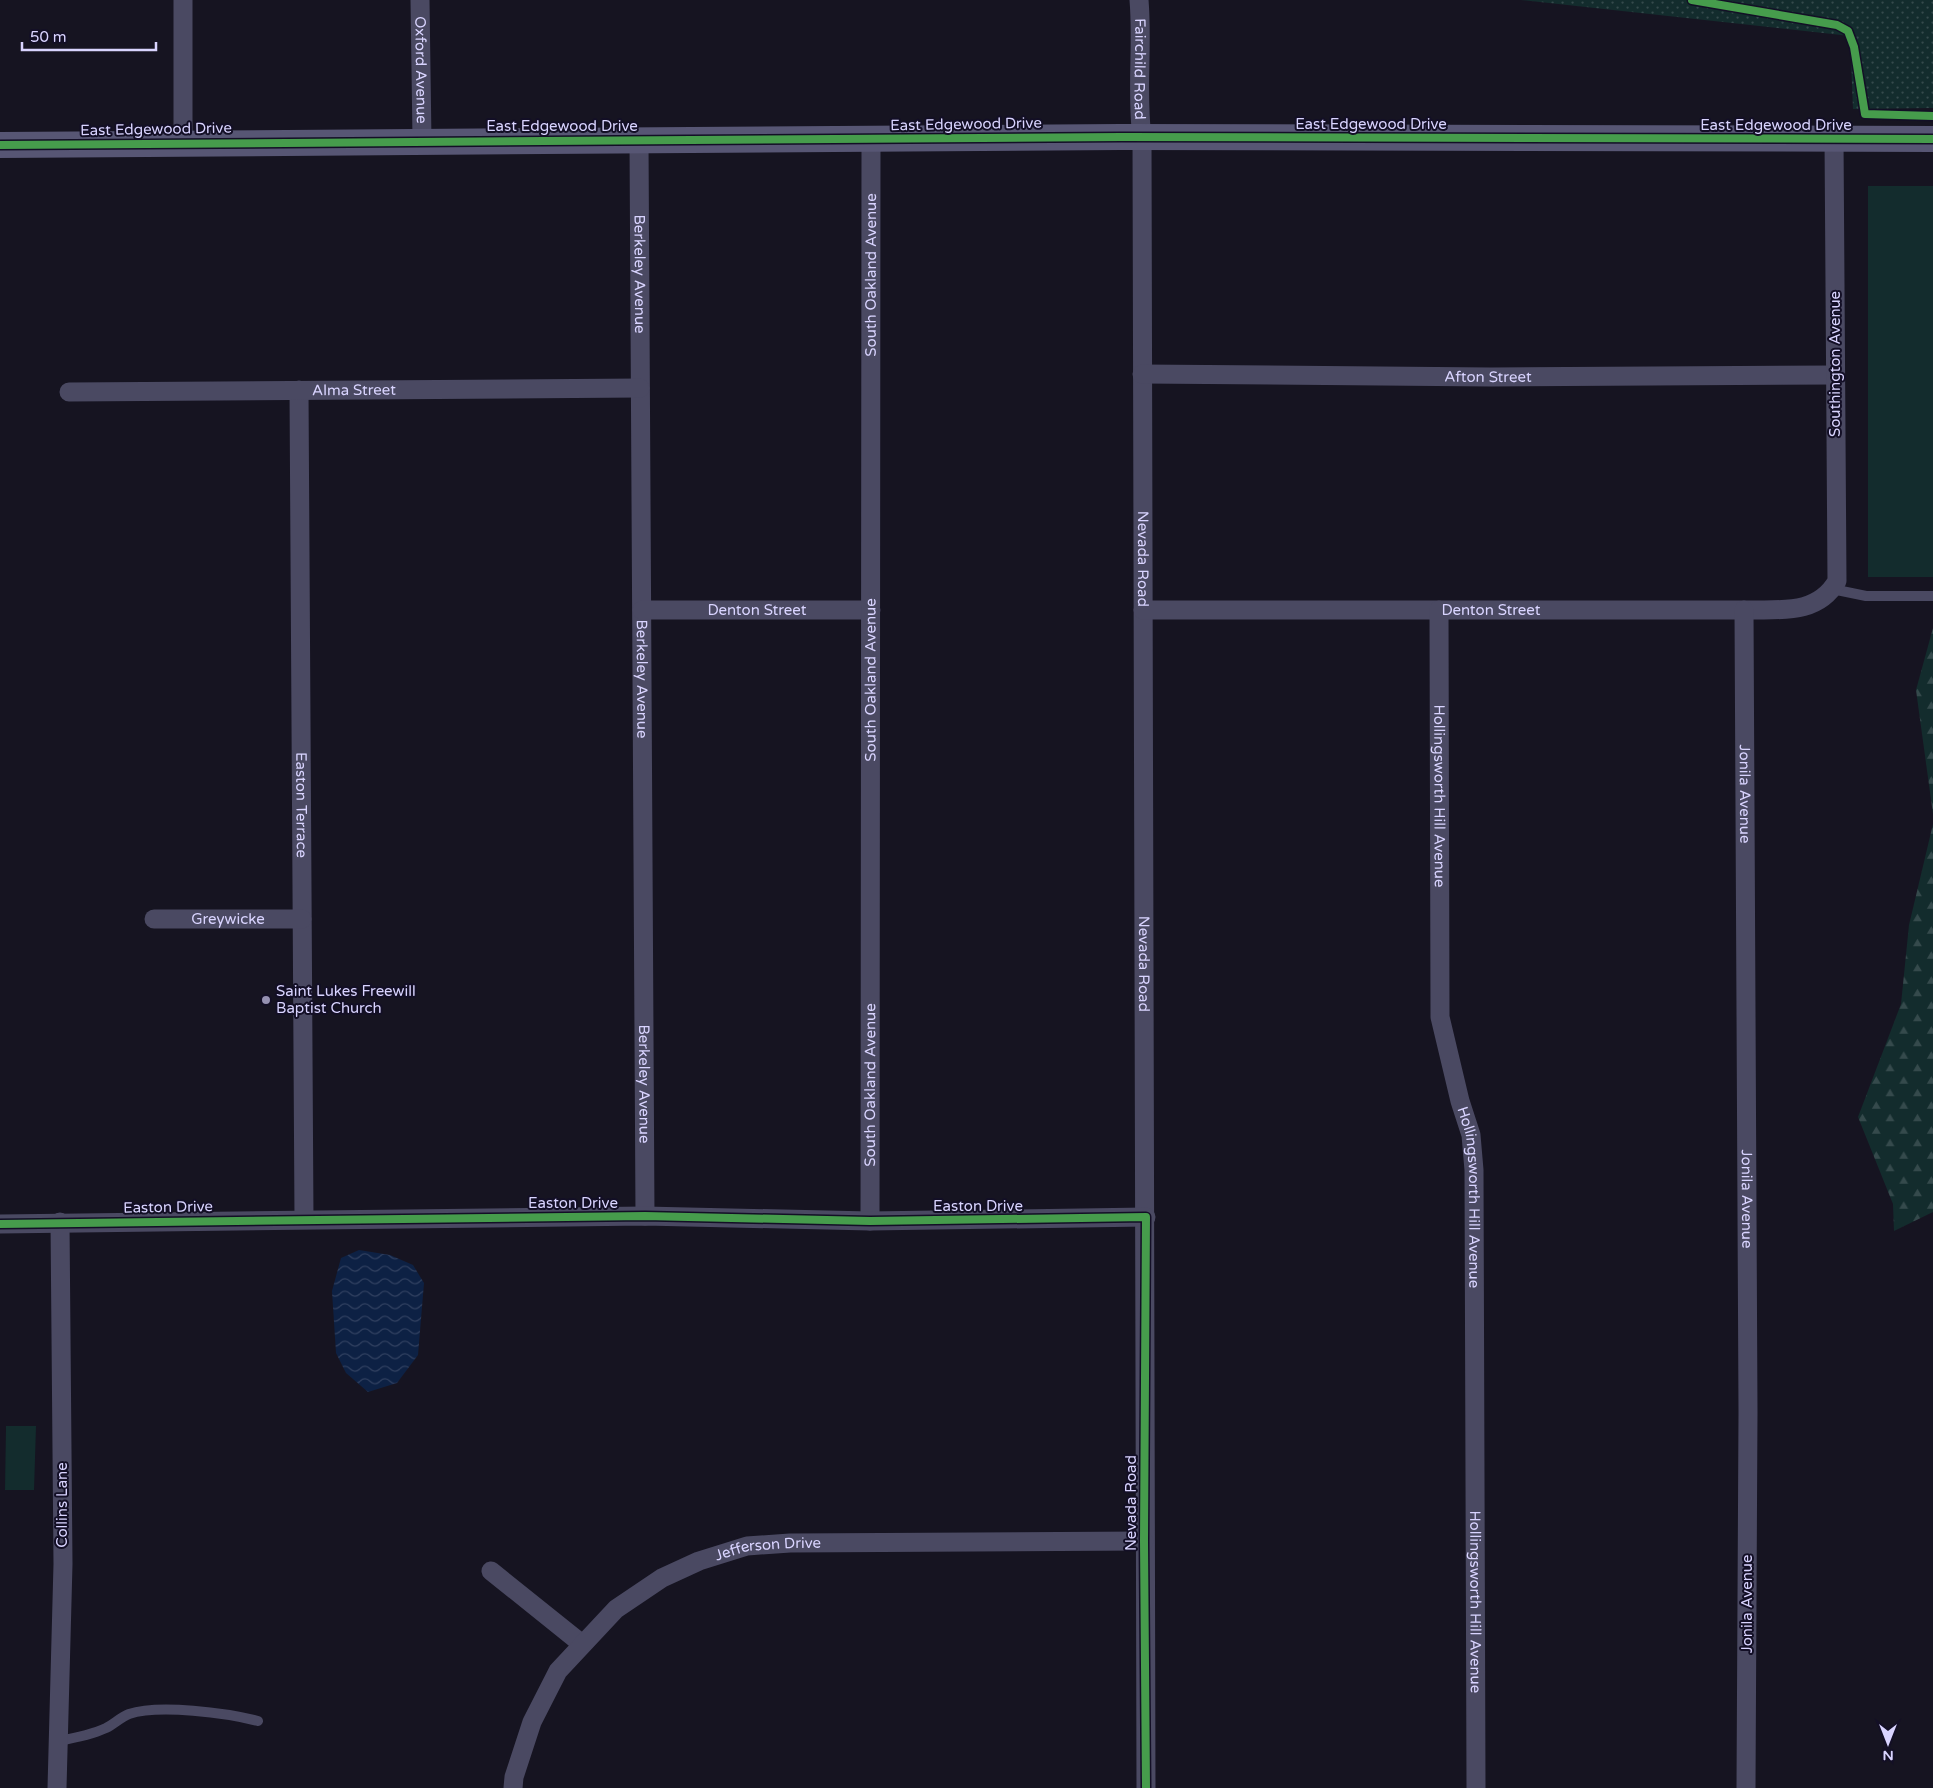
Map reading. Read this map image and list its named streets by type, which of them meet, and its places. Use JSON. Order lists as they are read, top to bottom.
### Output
{
  "streets": {
    "street": [
      "Fairchild Road",
      "Oxford Avenue",
      "East Edgewood Drive",
      "Berkeley Avenue",
      "South Oakland Avenue",
      "Southington Avenue",
      "Afton Street",
      "Alma Street",
      "Nevada Road",
      "Denton Street",
      "Jonila Avenue",
      "Hollingsworth Hill Avenue",
      "Easton Terrace",
      "Greywicke",
      "Easton Drive",
      "Collins Lane",
      "Jefferson Drive"
    ]
  },
  "crossings": [
    ["Fairchild Road", "East Edgewood Drive"],
    ["Fairchild Road", "Nevada Road"],
    ["Oxford Avenue", "East Edgewood Drive"],
    ["East Edgewood Drive", "Berkeley Avenue"],
    ["East Edgewood Drive", "South Oakland Avenue"],
    ["East Edgewood Drive", "Southington Avenue"],
    ["East Edgewood Drive", "Nevada Road"],
    ["Berkeley Avenue", "Alma Street"],
    ["Berkeley Avenue", "Denton Street"],
    ["Berkeley Avenue", "Easton Drive"],
    ["South Oakland Avenue", "Denton Street"],
    ["South Oakland Avenue", "Easton Drive"],
    ["Southington Avenue", "Afton Street"],
    ["Southington Avenue", "Denton Street"],
    ["Afton Street", "Nevada Road"],
    ["Alma Street", "Easton Terrace"],
    ["Nevada Road", "Denton Street"],
    ["Nevada Road", "Easton Drive"],
    ["Nevada Road", "Jefferson Drive"],
    ["Denton Street", "Jonila Avenue"],
    ["Denton Street", "Hollingsworth Hill Avenue"],
    ["Easton Terrace", "Greywicke"],
    ["Easton Terrace", "Easton Drive"],
    ["Easton Drive", "Collins Lane"]
  ],
  "places": ["Saint Lukes Freewill Baptist Church"],
  "scale_bar": "50 m",
  "north": "bottom"
}
